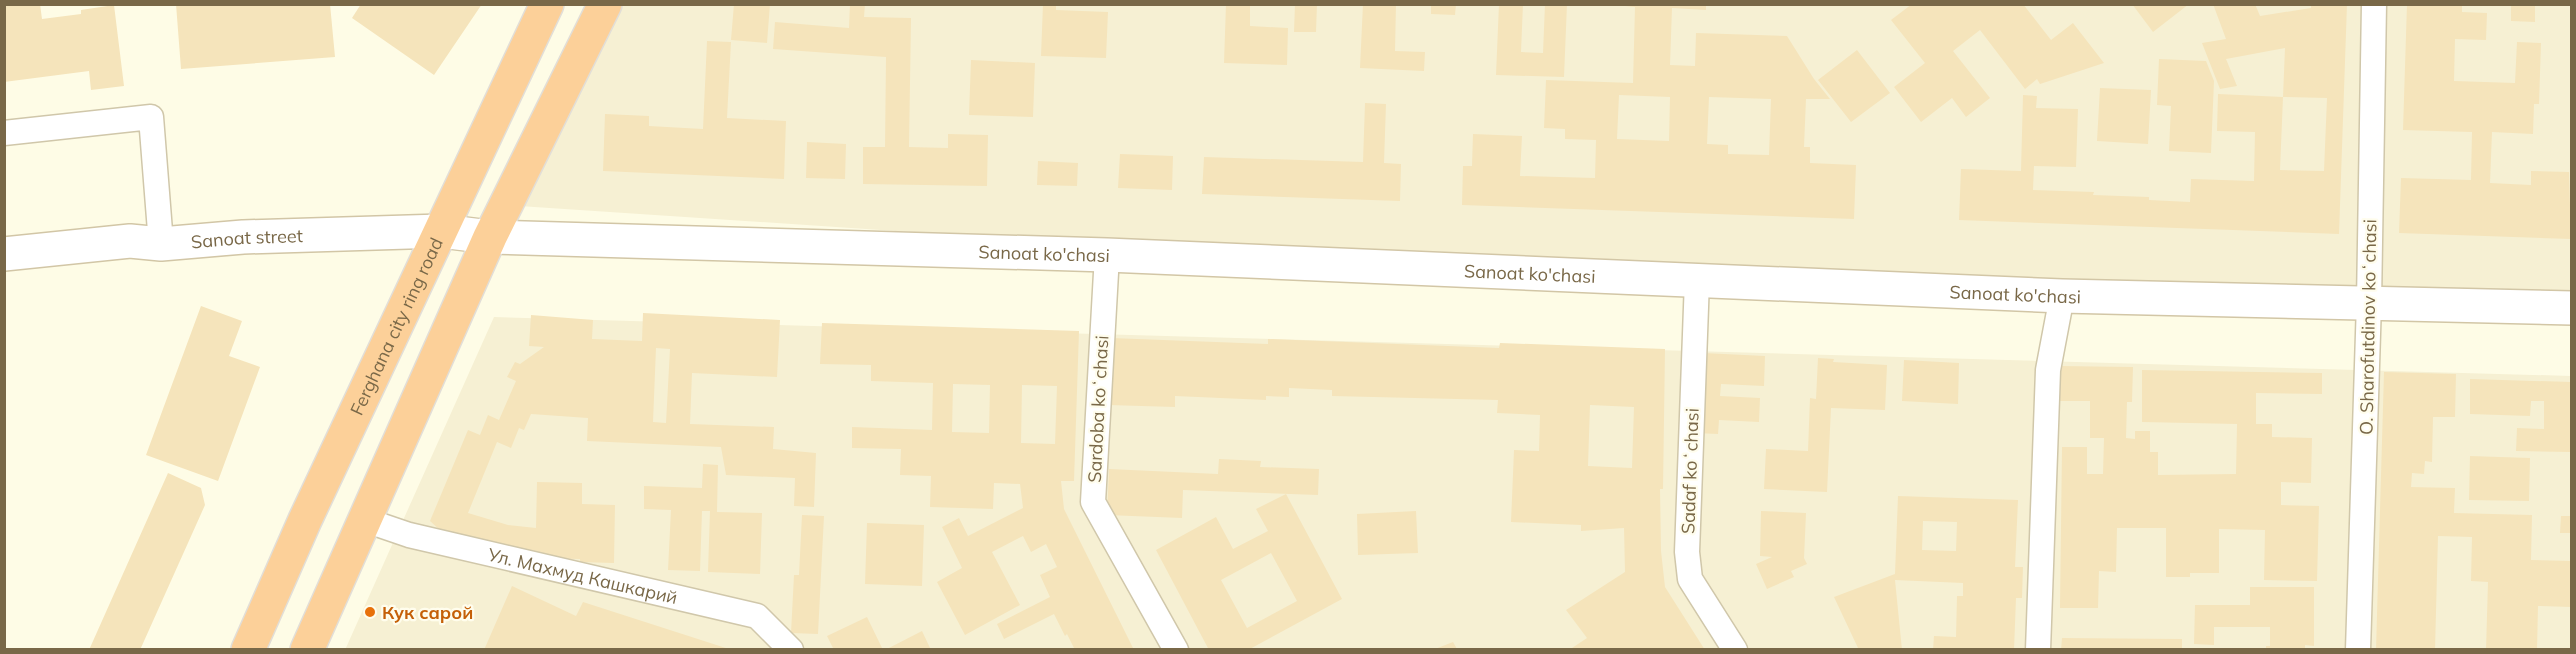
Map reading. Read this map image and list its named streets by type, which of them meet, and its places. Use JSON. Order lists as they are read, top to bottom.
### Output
{
  "streets": {
    "highway": ["Ferghana city ring road"],
    "main road": ["Sanoat street", "Sanoat ko'chasi"],
    "street": [
      "O. Sharofutdinov koʻchasi",
      "Sardoba koʻchasi",
      "Sadaf koʻchasi",
      "Ул. Махмуд Кашкарий"
    ]
  },
  "crossings": [
    ["Sanoat street", "Sanoat ko'chasi"],
    ["Sanoat street", "Ferghana city ring road"],
    ["Sanoat ko'chasi", "O. Sharofutdinov koʻchasi"],
    ["Sanoat ko'chasi", "Sardoba koʻchasi"],
    ["Sanoat ko'chasi", "Sadaf koʻchasi"]
  ],
  "places": ["Кук сарой"]
}
